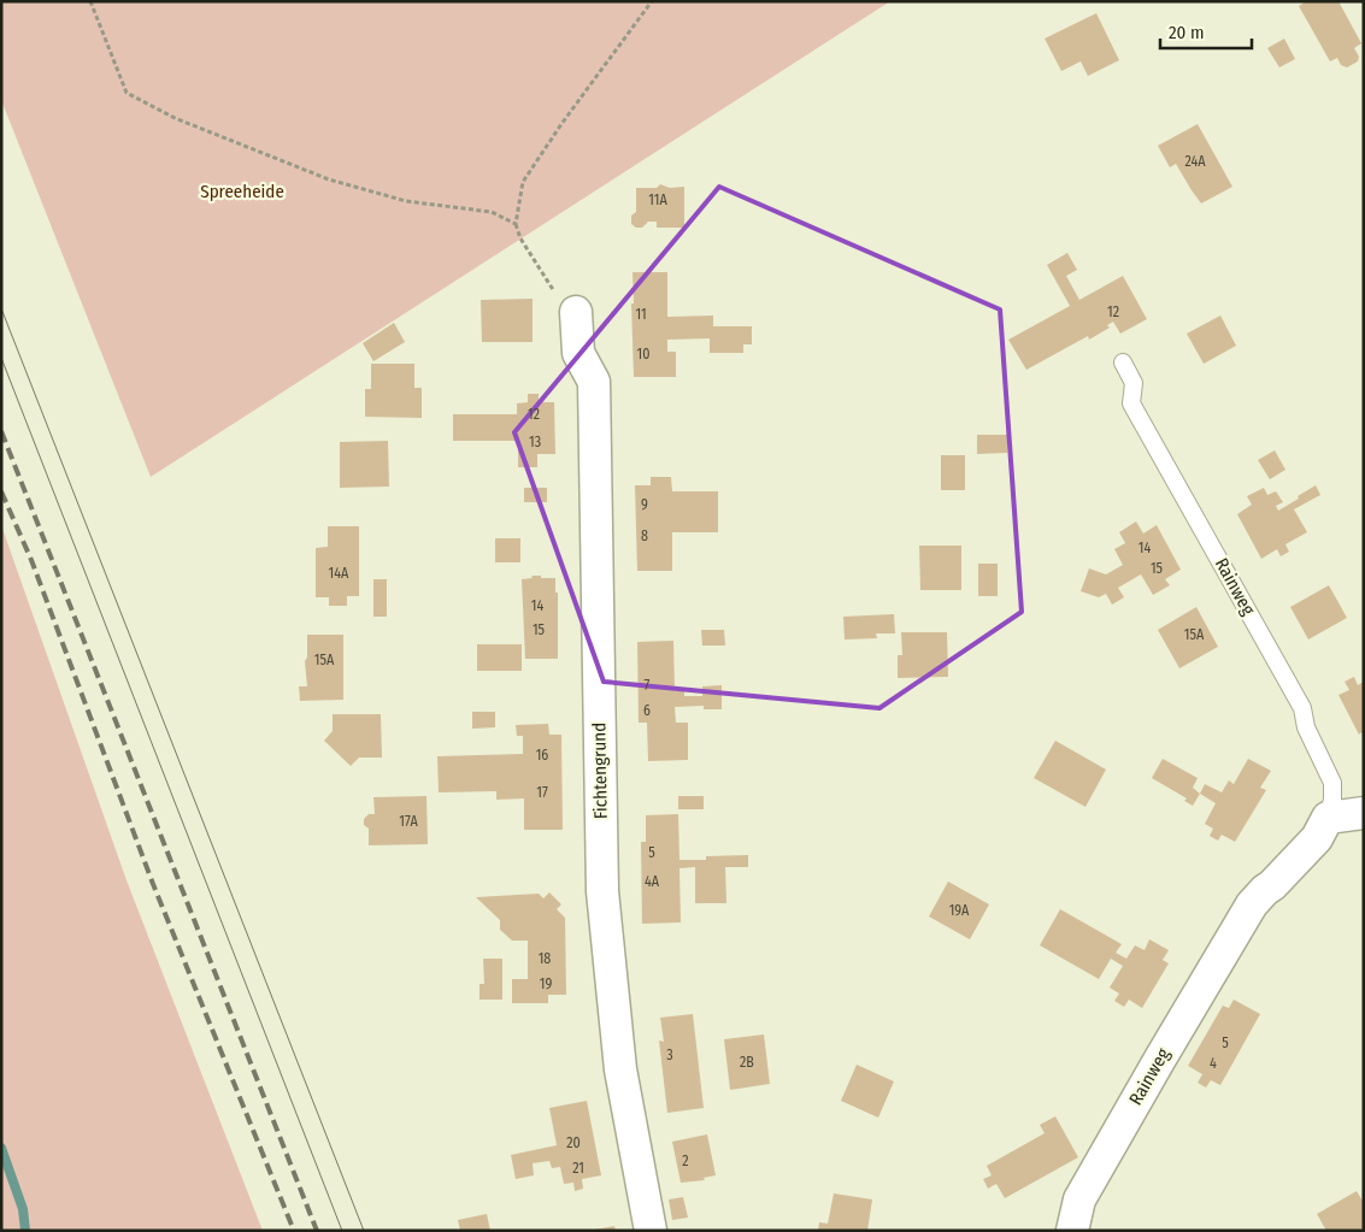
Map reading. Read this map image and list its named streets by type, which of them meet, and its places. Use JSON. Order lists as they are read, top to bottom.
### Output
{
  "streets": {
    "street": ["Rainweg", "Fichtengrund"]
  },
  "parks": ["Spreeheide"],
  "house_numbers": [
    "24A",
    "11A",
    "12",
    "11",
    "10",
    "12",
    "13",
    "9",
    "8",
    "14",
    "15",
    "14A",
    "14",
    "15",
    "15A",
    "15A",
    "7",
    "6",
    "16",
    "17",
    "17A",
    "5",
    "4A",
    "19A",
    "18",
    "19",
    "5",
    "3",
    "2B",
    "4",
    "20",
    "2",
    "21"
  ],
  "scale_bar": "20 m"
}
